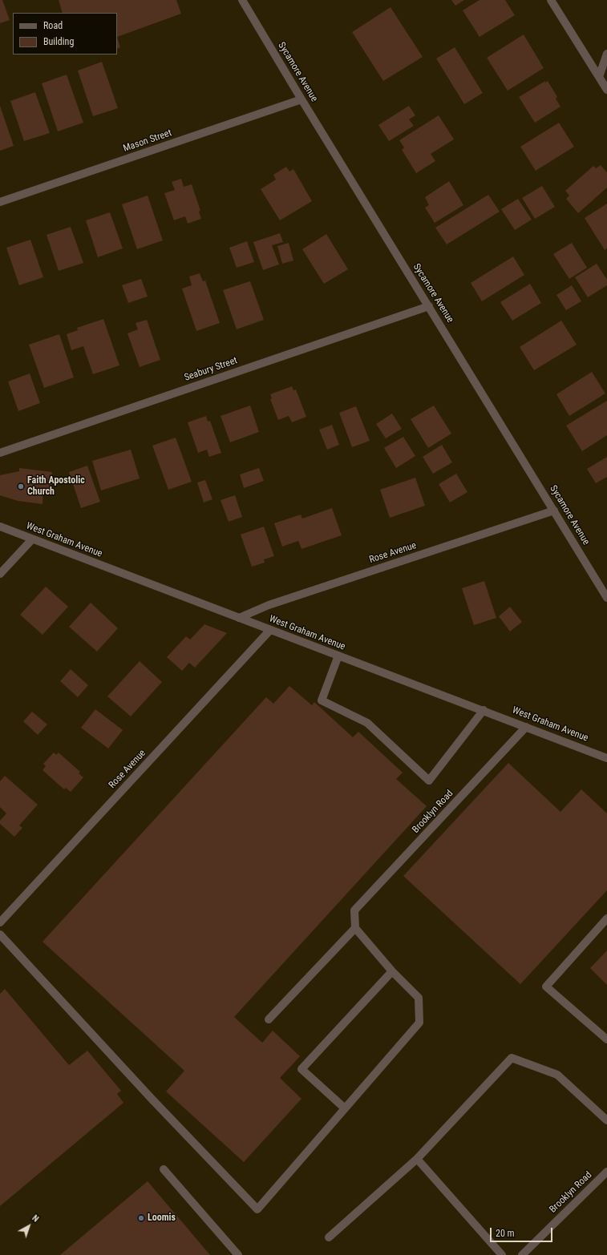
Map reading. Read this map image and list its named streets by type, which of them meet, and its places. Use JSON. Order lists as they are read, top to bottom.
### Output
{
  "streets": {
    "street": [
      "Sycamore Avenue",
      "Mason Street",
      "Seabury Street",
      "West Graham Avenue",
      "Rose Avenue",
      "Brooklyn Road"
    ]
  },
  "crossings": [
    ["Sycamore Avenue", "Mason Street"],
    ["Sycamore Avenue", "Seabury Street"],
    ["Sycamore Avenue", "Rose Avenue"],
    ["West Graham Avenue", "Rose Avenue"],
    ["West Graham Avenue", "Brooklyn Road"]
  ],
  "places": ["Faith Apostolic Church", "Loomis"],
  "legend": ["Road", "Building"],
  "scale_bar": "20 m",
  "north": "top right"
}
